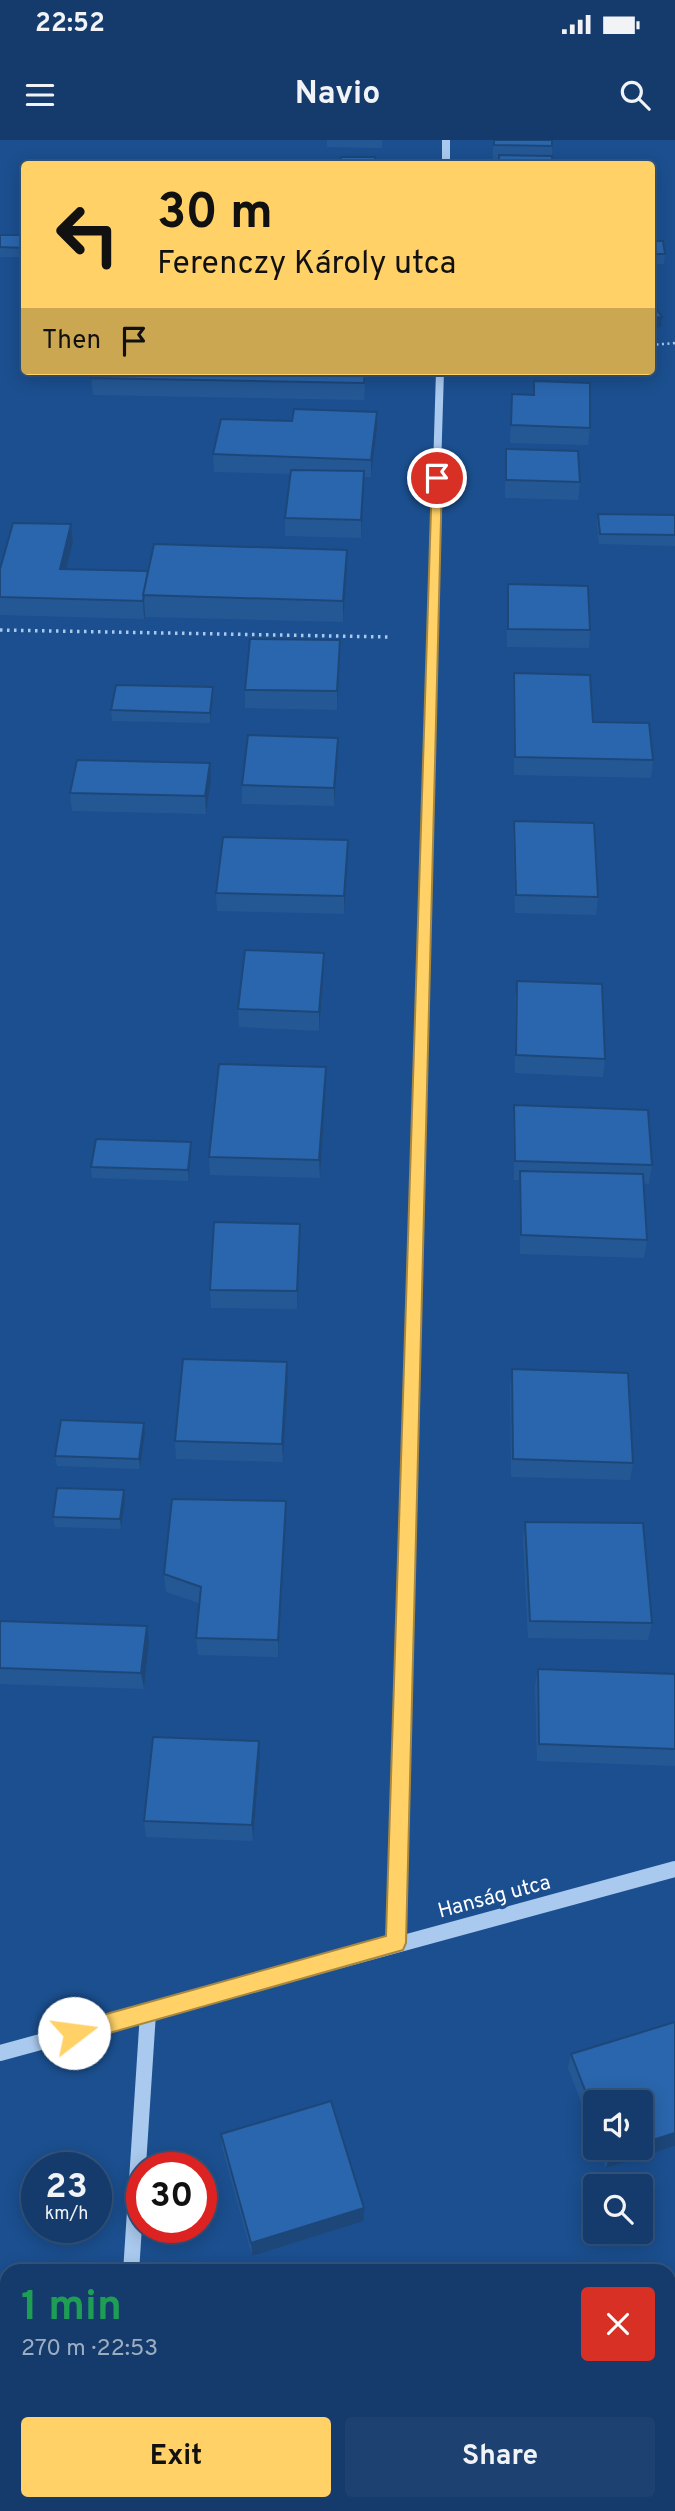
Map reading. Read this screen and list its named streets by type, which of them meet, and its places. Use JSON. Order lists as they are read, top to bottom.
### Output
{
  "streets": {
    "street": ["Hanság utca"]
  },
  "page": {
    "status": "22:52",
    "header": "Navio",
    "turn": ["30 m", "Ferenczy Károly utca"],
    "then": "Then",
    "speed": "23 km/h",
    "limit": "30",
    "heading": ["1 min", "270 m · 22:53"],
    "buttons": ["Exit", "Share"]
  }
}
